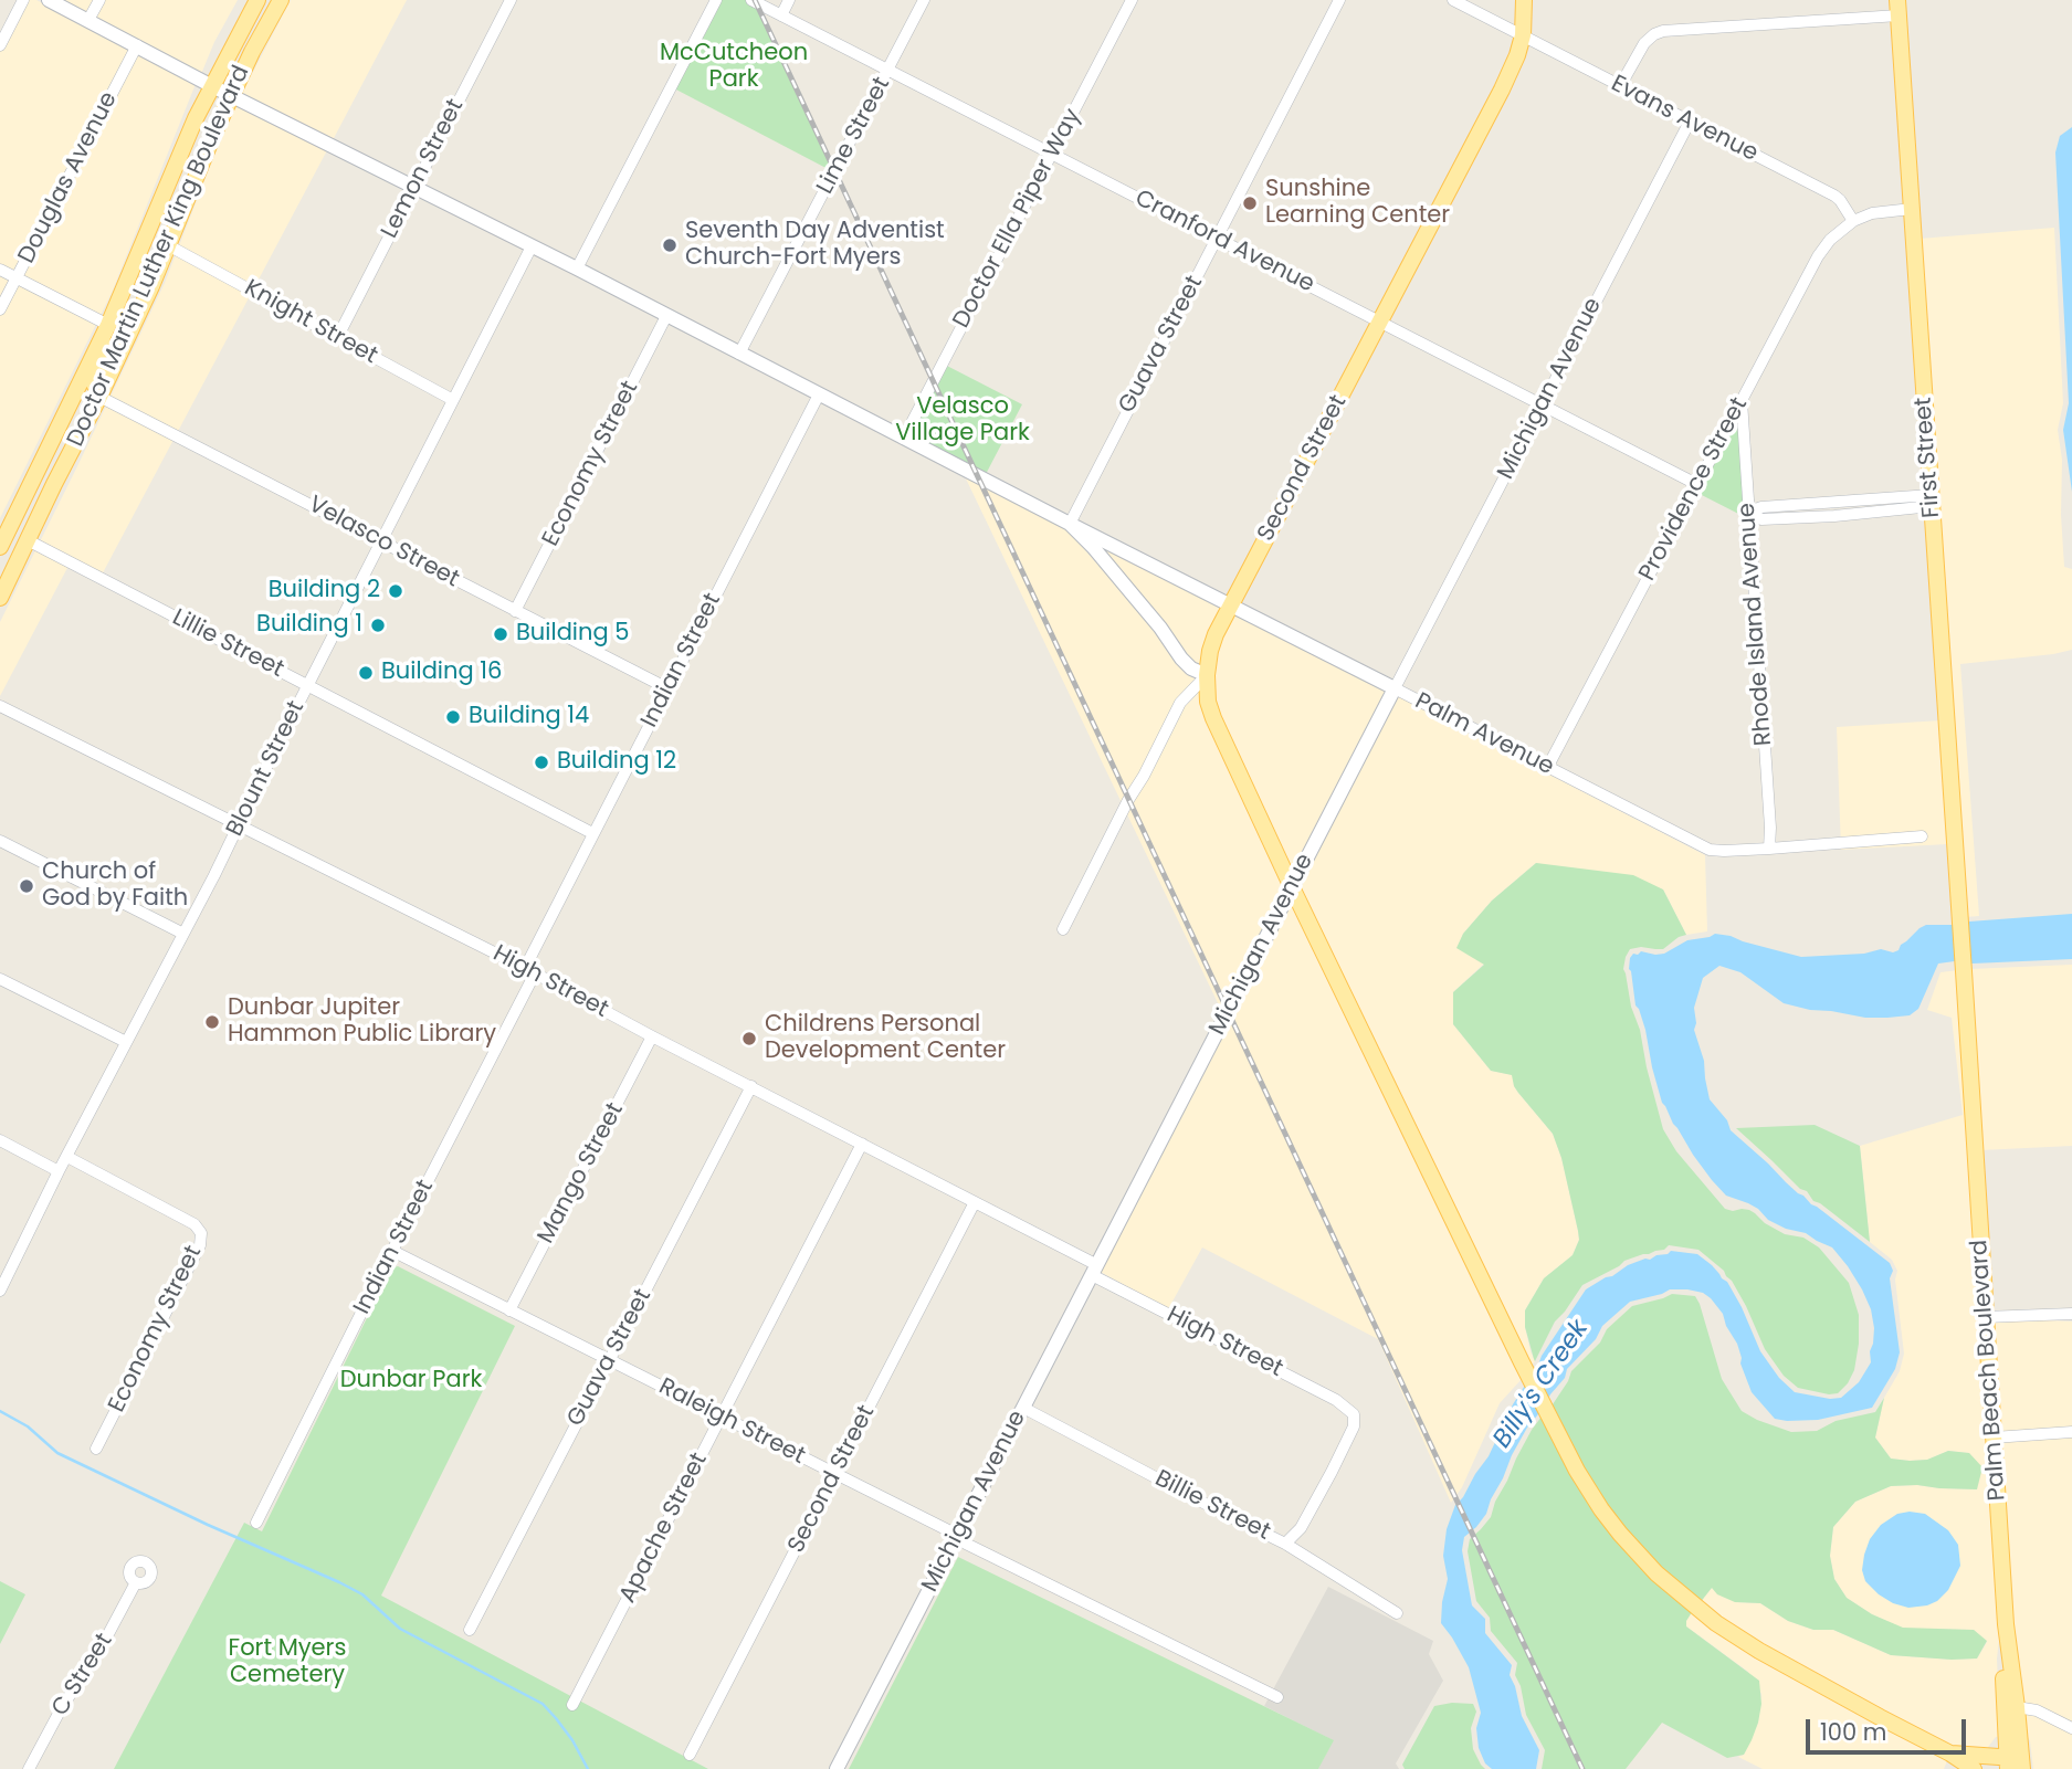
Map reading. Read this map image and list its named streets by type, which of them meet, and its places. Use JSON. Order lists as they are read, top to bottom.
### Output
{
  "streets": {
    "main road": [
      "Doctor Martin Luther King Boulevard",
      "First Street",
      "Second Street",
      "Palm Beach Boulevard"
    ],
    "street": [
      "Evans Avenue",
      "Lime Street",
      "Lemon Street",
      "Douglas Avenue",
      "Doctor Ella Piper Way",
      "Cranford Avenue",
      "Knight Street",
      "Guava Street",
      "Michigan Avenue",
      "Economy Street",
      "Providence Street",
      "Velasco Street",
      "Rhode Island Avenue",
      "Lillie Street",
      "Indian Street",
      "Palm Avenue",
      "Blount Street",
      "High Street",
      "Mango Street",
      "Raleigh Street",
      "Billie Street",
      "Apache Street",
      "C Street"
    ]
  },
  "crossings": [
    ["Evans Avenue", "Michigan Avenue"],
    ["Evans Avenue", "Second Street"],
    ["Evans Avenue", "Providence Street"],
    ["Lime Street", "Cranford Avenue"],
    ["Lime Street", "Palm Avenue"],
    ["Lemon Street", "Knight Street"],
    ["Lemon Street", "Palm Avenue"],
    ["Douglas Avenue", "Palm Avenue"],
    ["Doctor Ella Piper Way", "Cranford Avenue"],
    ["Doctor Ella Piper Way", "Palm Avenue"],
    ["Cranford Avenue", "Guava Street"],
    ["Cranford Avenue", "Michigan Avenue"],
    ["Cranford Avenue", "Second Street"],
    ["Cranford Avenue", "Providence Street"],
    ["Doctor Martin Luther King Boulevard", "Knight Street"],
    ["Doctor Martin Luther King Boulevard", "Velasco Street"],
    ["Doctor Martin Luther King Boulevard", "Lillie Street"],
    ["Doctor Martin Luther King Boulevard", "Palm Avenue"],
    ["Knight Street", "Blount Street"],
    ["Guava Street", "Palm Avenue"],
    ["Guava Street", "High Street"],
    ["Guava Street", "Raleigh Street"],
    ["Michigan Avenue", "Palm Avenue"],
    ["Michigan Avenue", "High Street"],
    ["Michigan Avenue", "Raleigh Street"],
    ["Michigan Avenue", "Billie Street"],
    ["First Street", "Palm Beach Boulevard"],
    ["Economy Street", "Velasco Street"],
    ["Economy Street", "Palm Avenue"],
    ["Economy Street", "Blount Street"],
    ["Second Street", "Palm Avenue"],
    ["Second Street", "High Street"],
    ["Second Street", "Raleigh Street"],
    ["Providence Street", "Rhode Island Avenue"],
    ["Providence Street", "Palm Avenue"],
    ["Velasco Street", "Indian Street"],
    ["Velasco Street", "Blount Street"],
    ["Rhode Island Avenue", "Palm Avenue"],
    ["Lillie Street", "Indian Street"],
    ["Lillie Street", "Blount Street"],
    ["Indian Street", "Palm Avenue"],
    ["Indian Street", "High Street"],
    ["Indian Street", "Raleigh Street"],
    ["Palm Avenue", "Blount Street"],
    ["Blount Street", "High Street"],
    ["High Street", "Mango Street"],
    ["High Street", "Billie Street"],
    ["High Street", "Apache Street"],
    ["Mango Street", "Raleigh Street"],
    ["Raleigh Street", "Apache Street"]
  ],
  "water": ["Billy's Creek"],
  "parks": [
    "McCutcheon Park",
    "Velasco Village Park",
    "Dunbar Park",
    "Fort Myers Cemetery"
  ],
  "places": [
    "Sunshine Learning Center",
    "Seventh Day Adventist Church-Fort Myers",
    "Building 2",
    "Building 1",
    "Building 5",
    "Building 16",
    "Building 14",
    "Building 12",
    "Church of God by Faith",
    "Dunbar Jupiter Hammon Public Library",
    "Childrens Personal Development Center"
  ],
  "scale_bar": "100 m"
}
